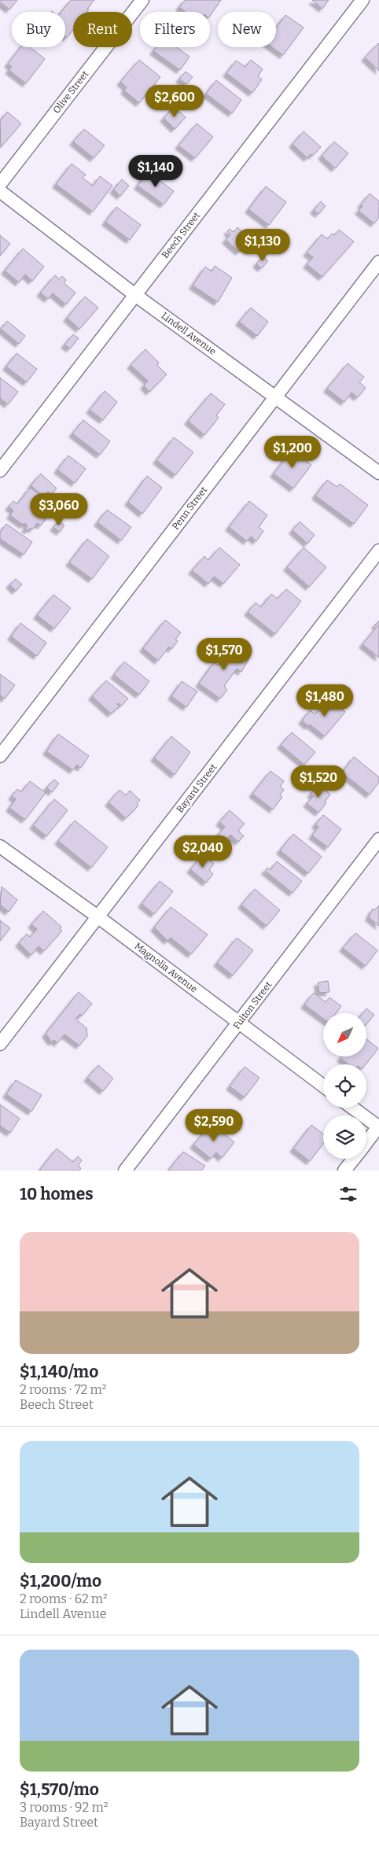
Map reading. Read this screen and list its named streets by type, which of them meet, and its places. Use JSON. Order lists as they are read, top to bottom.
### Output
{
  "streets": {
    "street": [
      "Olive Street",
      "Beech Street",
      "Lindell Avenue",
      "Penn Street",
      "Bayard Street",
      "Magnolia Avenue",
      "Fulton Street"
    ]
  },
  "crossings": [
    ["Beech Street", "Lindell Avenue"],
    ["Lindell Avenue", "Penn Street"],
    ["Bayard Street", "Magnolia Avenue"],
    ["Magnolia Avenue", "Fulton Street"]
  ],
  "north": "bottom left",
  "page": {
    "chip": [
      "Buy",
      "Rent",
      "Filters",
      "New"
    ],
    "price": [
      "$2,600",
      "$1,140",
      "$1,130",
      "$1,200",
      "$3,060",
      "$1,570",
      "$1,480",
      "$1,520",
      "$2,040",
      "$2,590"
    ],
    "heading": "10 homes",
    "list": [
      {
        "name": "$1,140/mo",
        "note": "2 rooms · 72 m² · Beech Street"
      },
      {
        "name": "$1,200/mo",
        "note": "2 rooms · 62 m² · Lindell Avenue"
      },
      {
        "name": "$1,570/mo",
        "note": "3 rooms · 92 m² · Bayard Street"
      }
    ]
  }
}
